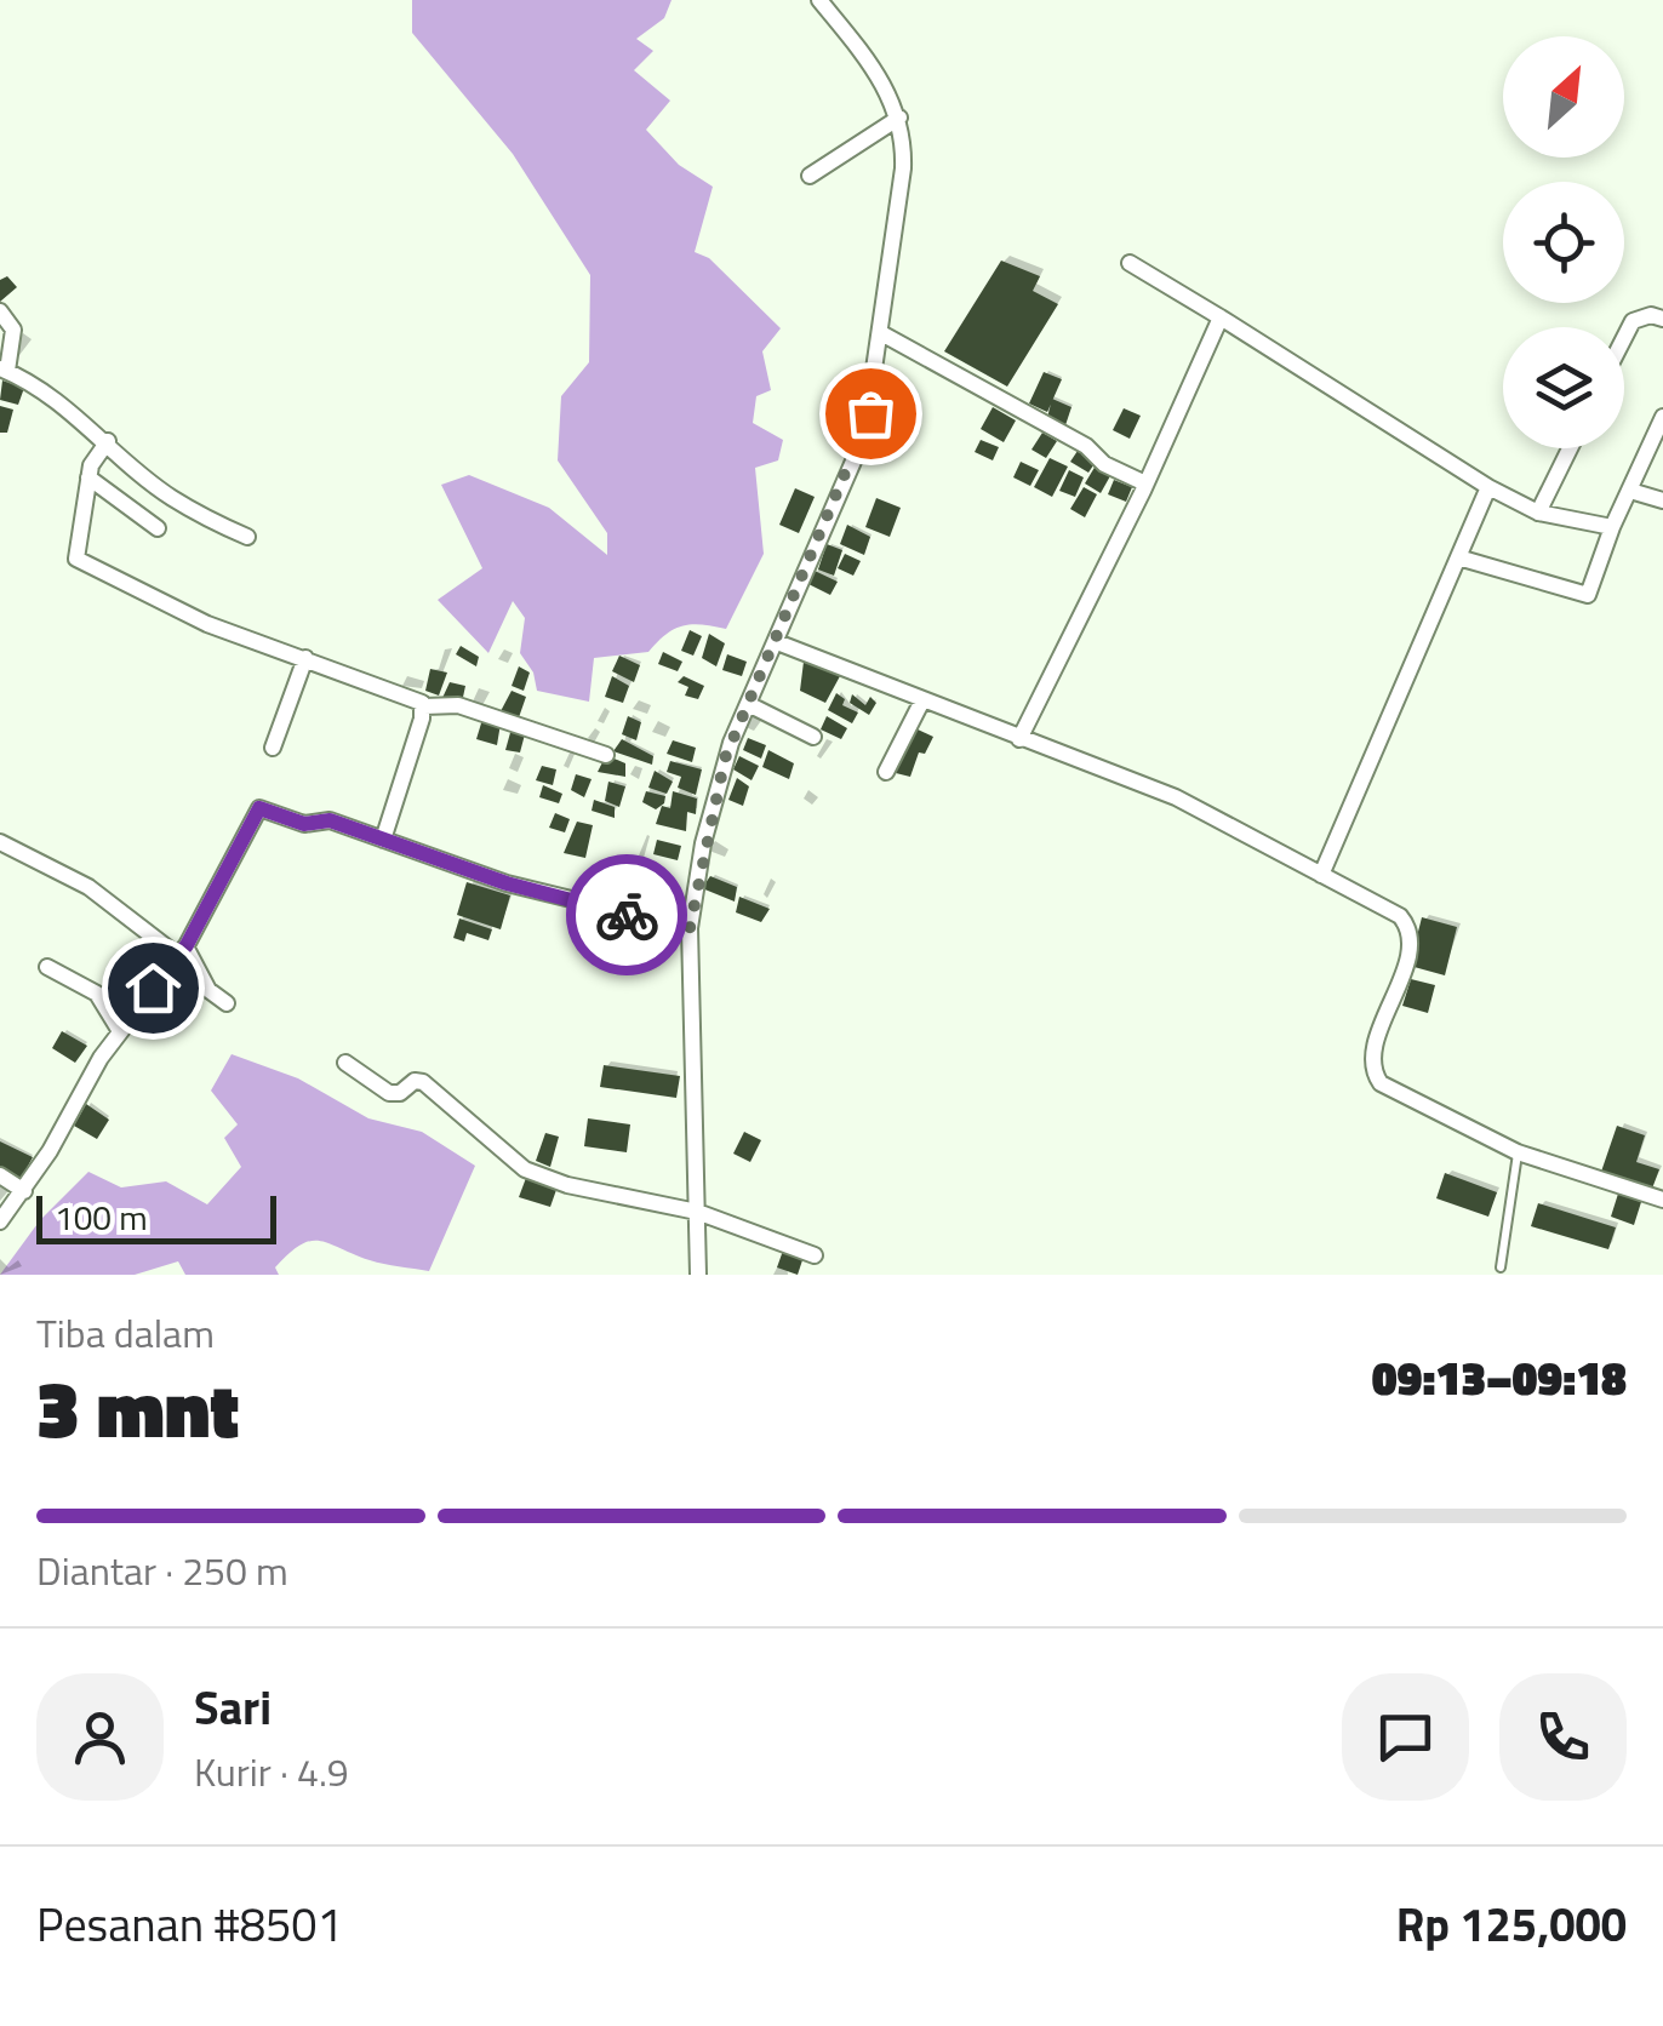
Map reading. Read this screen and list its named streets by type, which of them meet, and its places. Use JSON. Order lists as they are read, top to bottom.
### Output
{
  "scale_bar": "100 m",
  "north": "top right",
  "page": {
    "scale": "100 m",
    "heading": ["3 mnt", "Tiba dalam", "09:13–09:18"],
    "panel": [
      "Sari",
      "Kurir · 4.9",
      "Pesanan #8501",
      "Rp 125,000"
    ],
    "bar": "Diantar · 250 m"
  }
}
